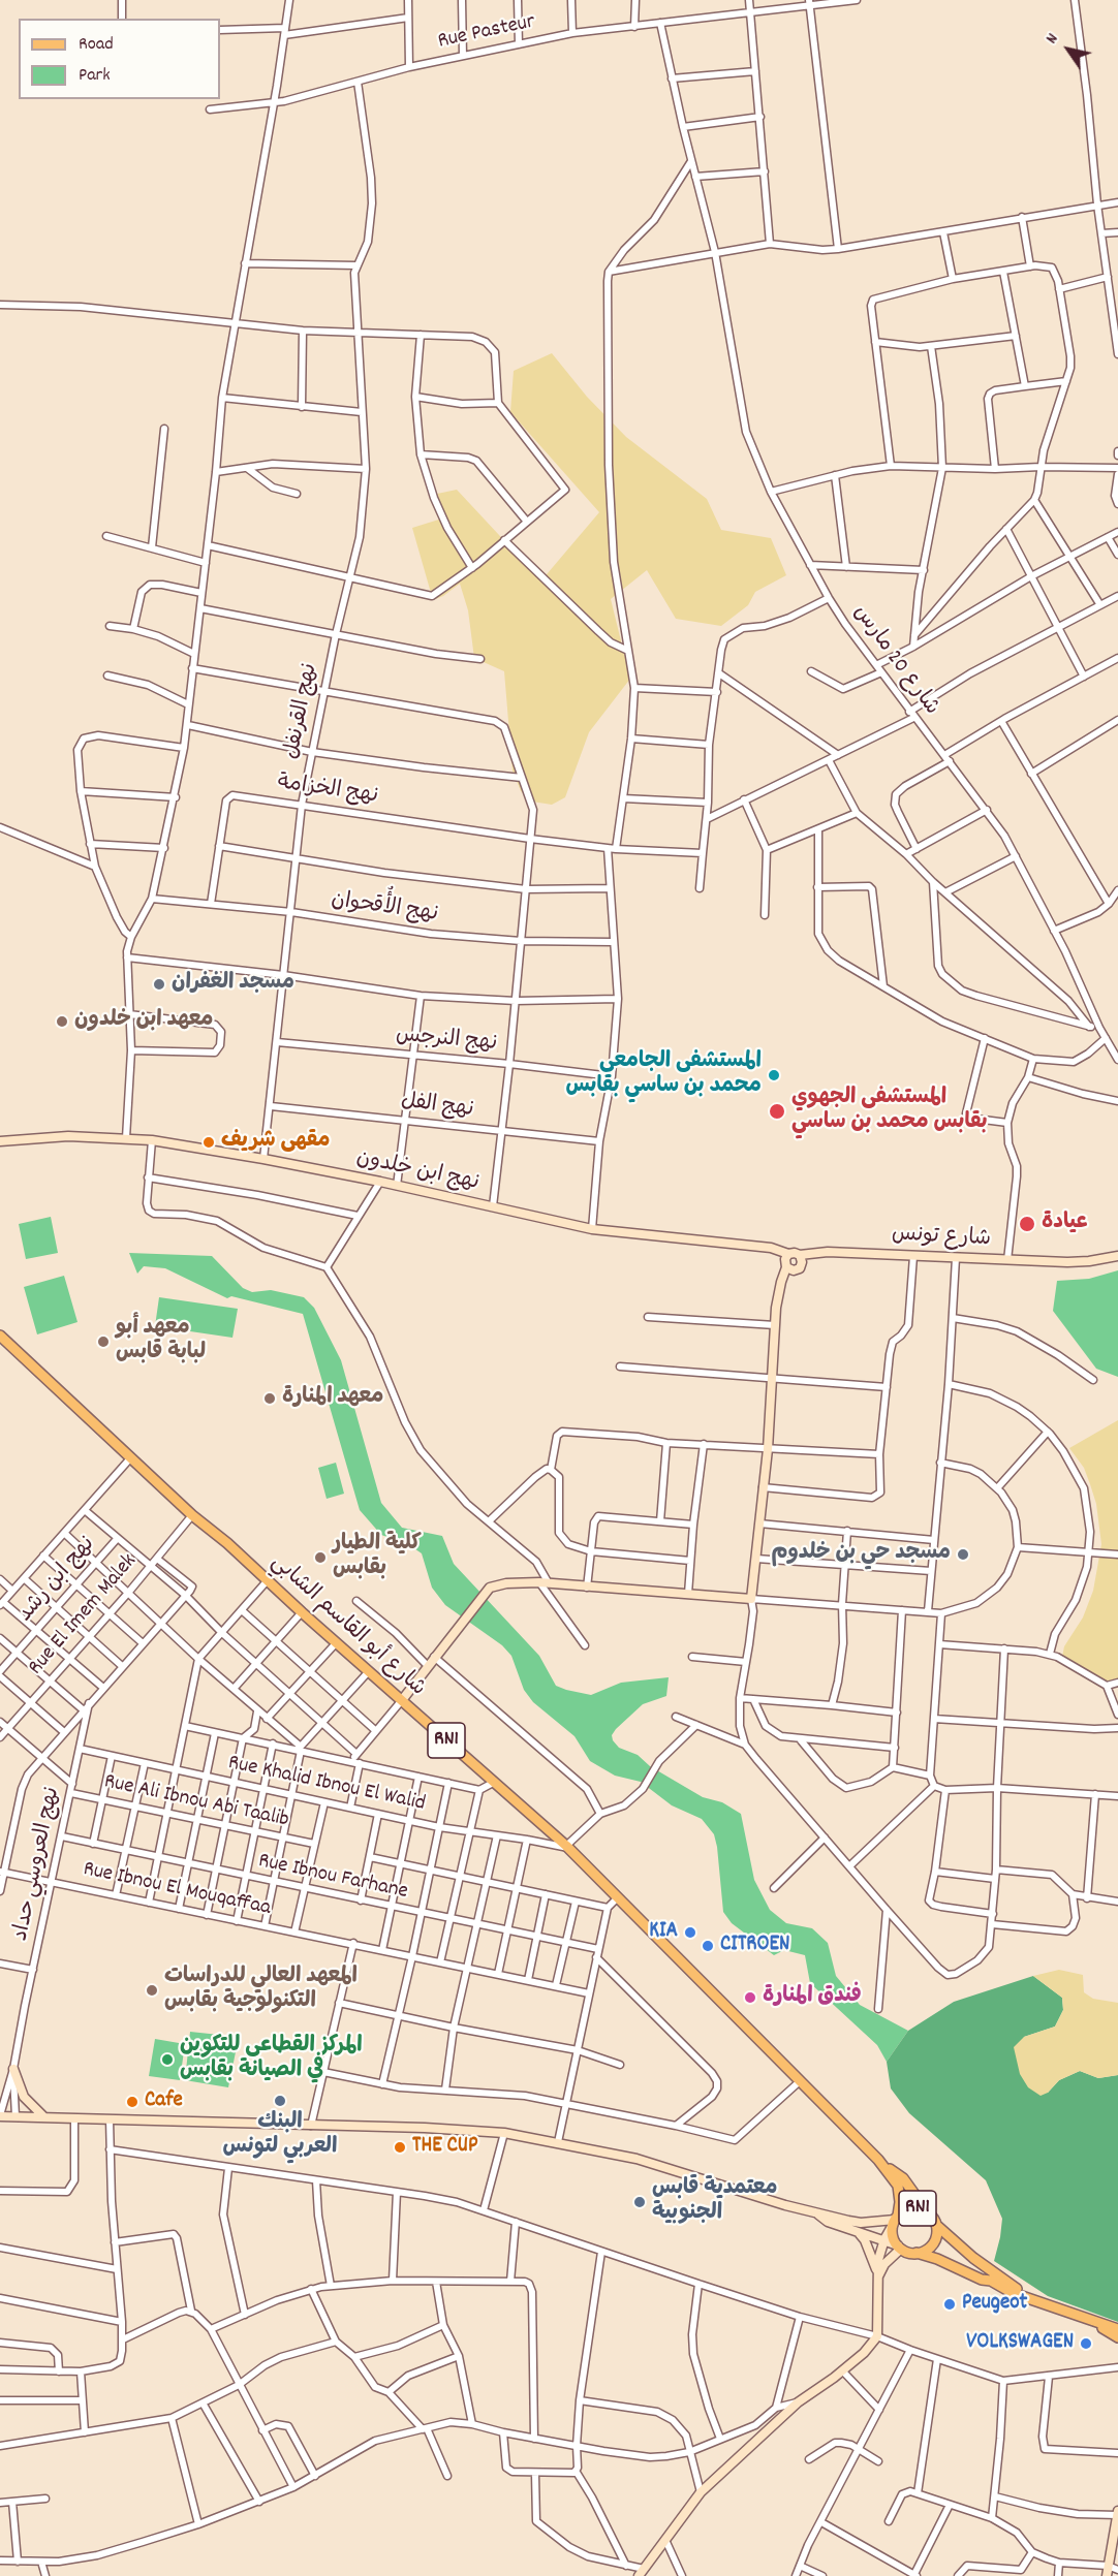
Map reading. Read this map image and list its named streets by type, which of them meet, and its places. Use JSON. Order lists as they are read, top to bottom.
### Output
{
  "streets": {
    "main road": ["شارع أبو القاسم الشابي", "RN1"],
    "street": [
      "Rue Pasteur",
      "شارع 20 مارس",
      "نهج القرنفل",
      "نهج الخزامة",
      "نهج الأُقحوان",
      "نهج النرجس",
      "نهج الفل",
      "نهج ابن خلدون",
      "شارع تونس",
      "نهج ابن رشد",
      "Rue El Imem Malek",
      "Rue Khalid Ibnou El Walid",
      "Rue Ali Ibnou Abi Taalib",
      "نهج العروسي حداد",
      "Rue Ibnou Farhane",
      "Rue Ibnou El Mouqaffaa"
    ]
  },
  "crossings": [
    ["Rue Pasteur", "شارع 20 مارس"],
    ["نهج القرنفل", "نهج الخزامة"],
    ["نهج القرنفل", "نهج الأُقحوان"],
    ["نهج القرنفل", "نهج النرجس"],
    ["نهج القرنفل", "نهج الفل"],
    ["نهج القرنفل", "نهج ابن خلدون"],
    ["نهج الخزامة", "نهج الأُقحوان"],
    ["نهج ابن خلدون", "شارع تونس"],
    ["Rue El Imem Malek", "شارع أبو القاسم الشابي"],
    ["شارع أبو القاسم الشابي", "RN1"],
    ["شارع أبو القاسم الشابي", "Rue Khalid Ibnou El Walid"],
    ["Rue Khalid Ibnou El Walid", "نهج العروسي حداد"],
    ["Rue Ali Ibnou Abi Taalib", "نهج العروسي حداد"],
    ["نهج العروسي حداد", "Rue Ibnou Farhane"],
    ["نهج العروسي حداد", "Rue Ibnou El Mouqaffaa"]
  ],
  "places": [
    "مسجد الغفران",
    "معهد ابن خلدون",
    "المستشفى الجامعي محمد بن ساسي بقابس",
    "المستشفى الجهوي بقابس محمد بن ساسي",
    "مقهى شريف",
    "عيادة",
    "معهد أبو لبابة قابس",
    "معهد المنارة",
    "مسجد حي بن خلدوم",
    "كلية الطيار بقابس",
    "KIA",
    "CITROEN",
    "المعهد العالي للدراسات التكنولوجية بقابس",
    "فندق المنارة",
    "المركز القطاعى للتكوين في الصيانة بقابس",
    "البنك العربي لتونس",
    "Cafe",
    "THE CUP",
    "معتمدية قابس الجنوبية",
    "Peugeot",
    "VOLKSWAGEN"
  ],
  "legend": ["Road", "Park"],
  "north": "top left"
}
